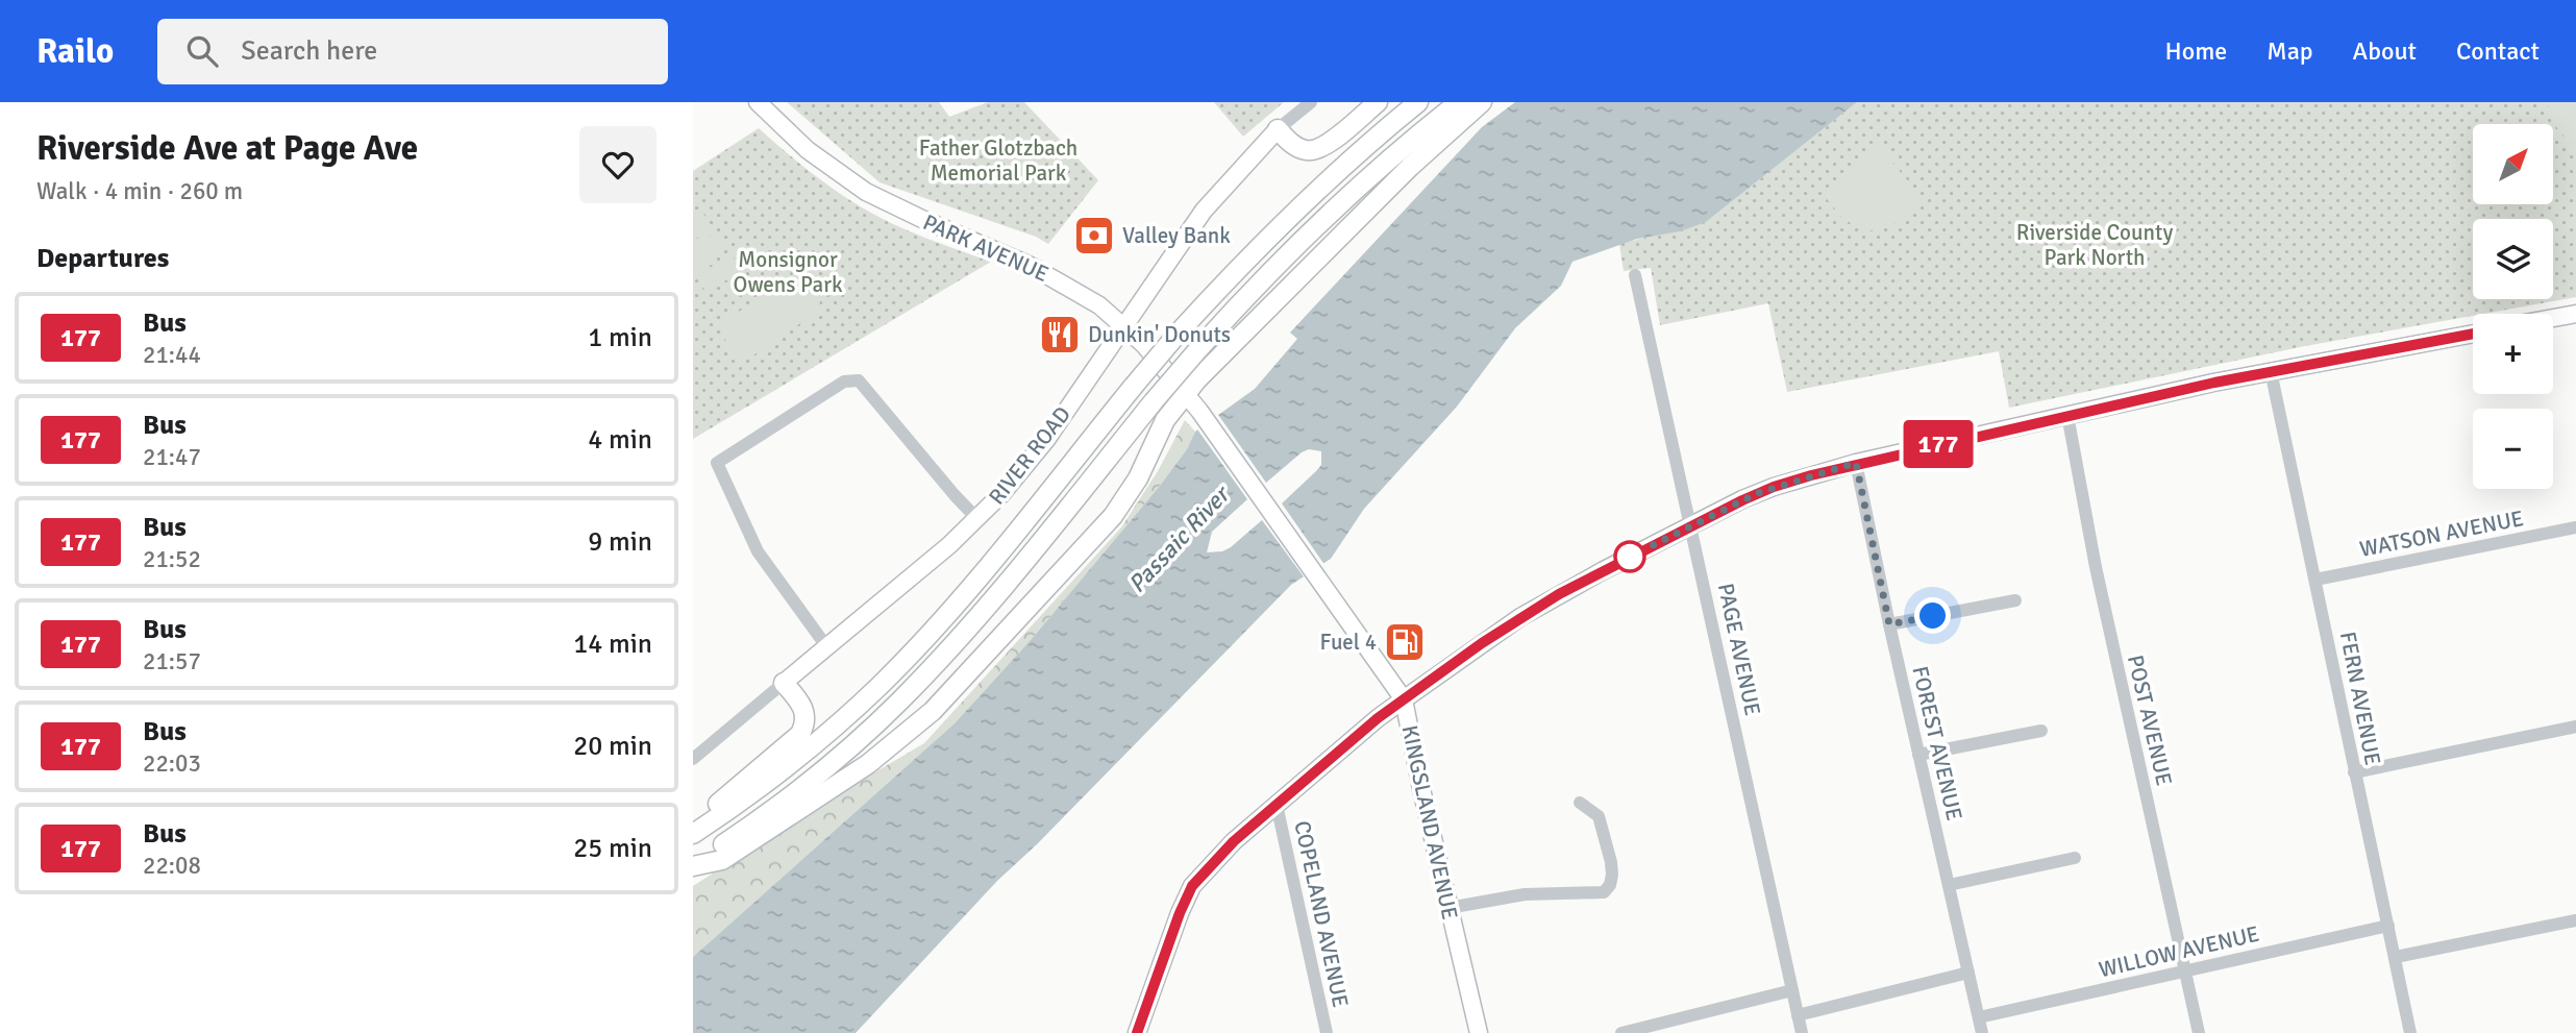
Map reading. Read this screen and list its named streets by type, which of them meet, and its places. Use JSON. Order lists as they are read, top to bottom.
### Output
{
  "streets": {
    "main road": ["PARK AVENUE", "RIVER ROAD", "KINGSLAND AVENUE"],
    "street": [
      "WATSON AVENUE",
      "PAGE AVENUE",
      "FERN AVENUE",
      "POST AVENUE",
      "FOREST AVENUE",
      "COPELAND AVENUE",
      "WILLOW AVENUE"
    ]
  },
  "crossings": [
    ["PARK AVENUE", "RIVER ROAD"],
    ["PARK AVENUE", "KINGSLAND AVENUE"],
    ["WATSON AVENUE", "FERN AVENUE"],
    ["FERN AVENUE", "WILLOW AVENUE"],
    ["POST AVENUE", "WILLOW AVENUE"],
    ["FOREST AVENUE", "WILLOW AVENUE"]
  ],
  "water": ["Passaic River"],
  "parks": ["Father Glotzbach Memorial Park", "Riverside County Park North", "Monsignor Owens Park"],
  "places": {
    "bank": ["Valley Bank"],
    "restaurant": ["Dunkin' Donuts"],
    "fuel station": ["Fuel 4"]
  },
  "lines": ["bus line 177"],
  "north": "top right",
  "page": {
    "header": "Railo",
    "search": "Search here",
    "nav": [
      "Home",
      "Map",
      "About",
      "Contact"
    ],
    "heading": [
      ["Riverside Ave at Page Ave", "Walk · 4 min · 260 m"],
      "Departures"
    ],
    "on_map": "177",
    "map_buttons": ["+", "−"],
    "list": [
      {
        "mark": "177",
        "name": "Bus",
        "note": "21:44",
        "value": "1 min"
      },
      {
        "mark": "177",
        "name": "Bus",
        "note": "21:47",
        "value": "4 min"
      },
      {
        "mark": "177",
        "name": "Bus",
        "note": "21:52",
        "value": "9 min"
      },
      {
        "mark": "177",
        "name": "Bus",
        "note": "21:57",
        "value": "14 min"
      },
      {
        "mark": "177",
        "name": "Bus",
        "note": "22:03",
        "value": "20 min"
      },
      {
        "mark": "177",
        "name": "Bus",
        "note": "22:08",
        "value": "25 min"
      }
    ]
  }
}
